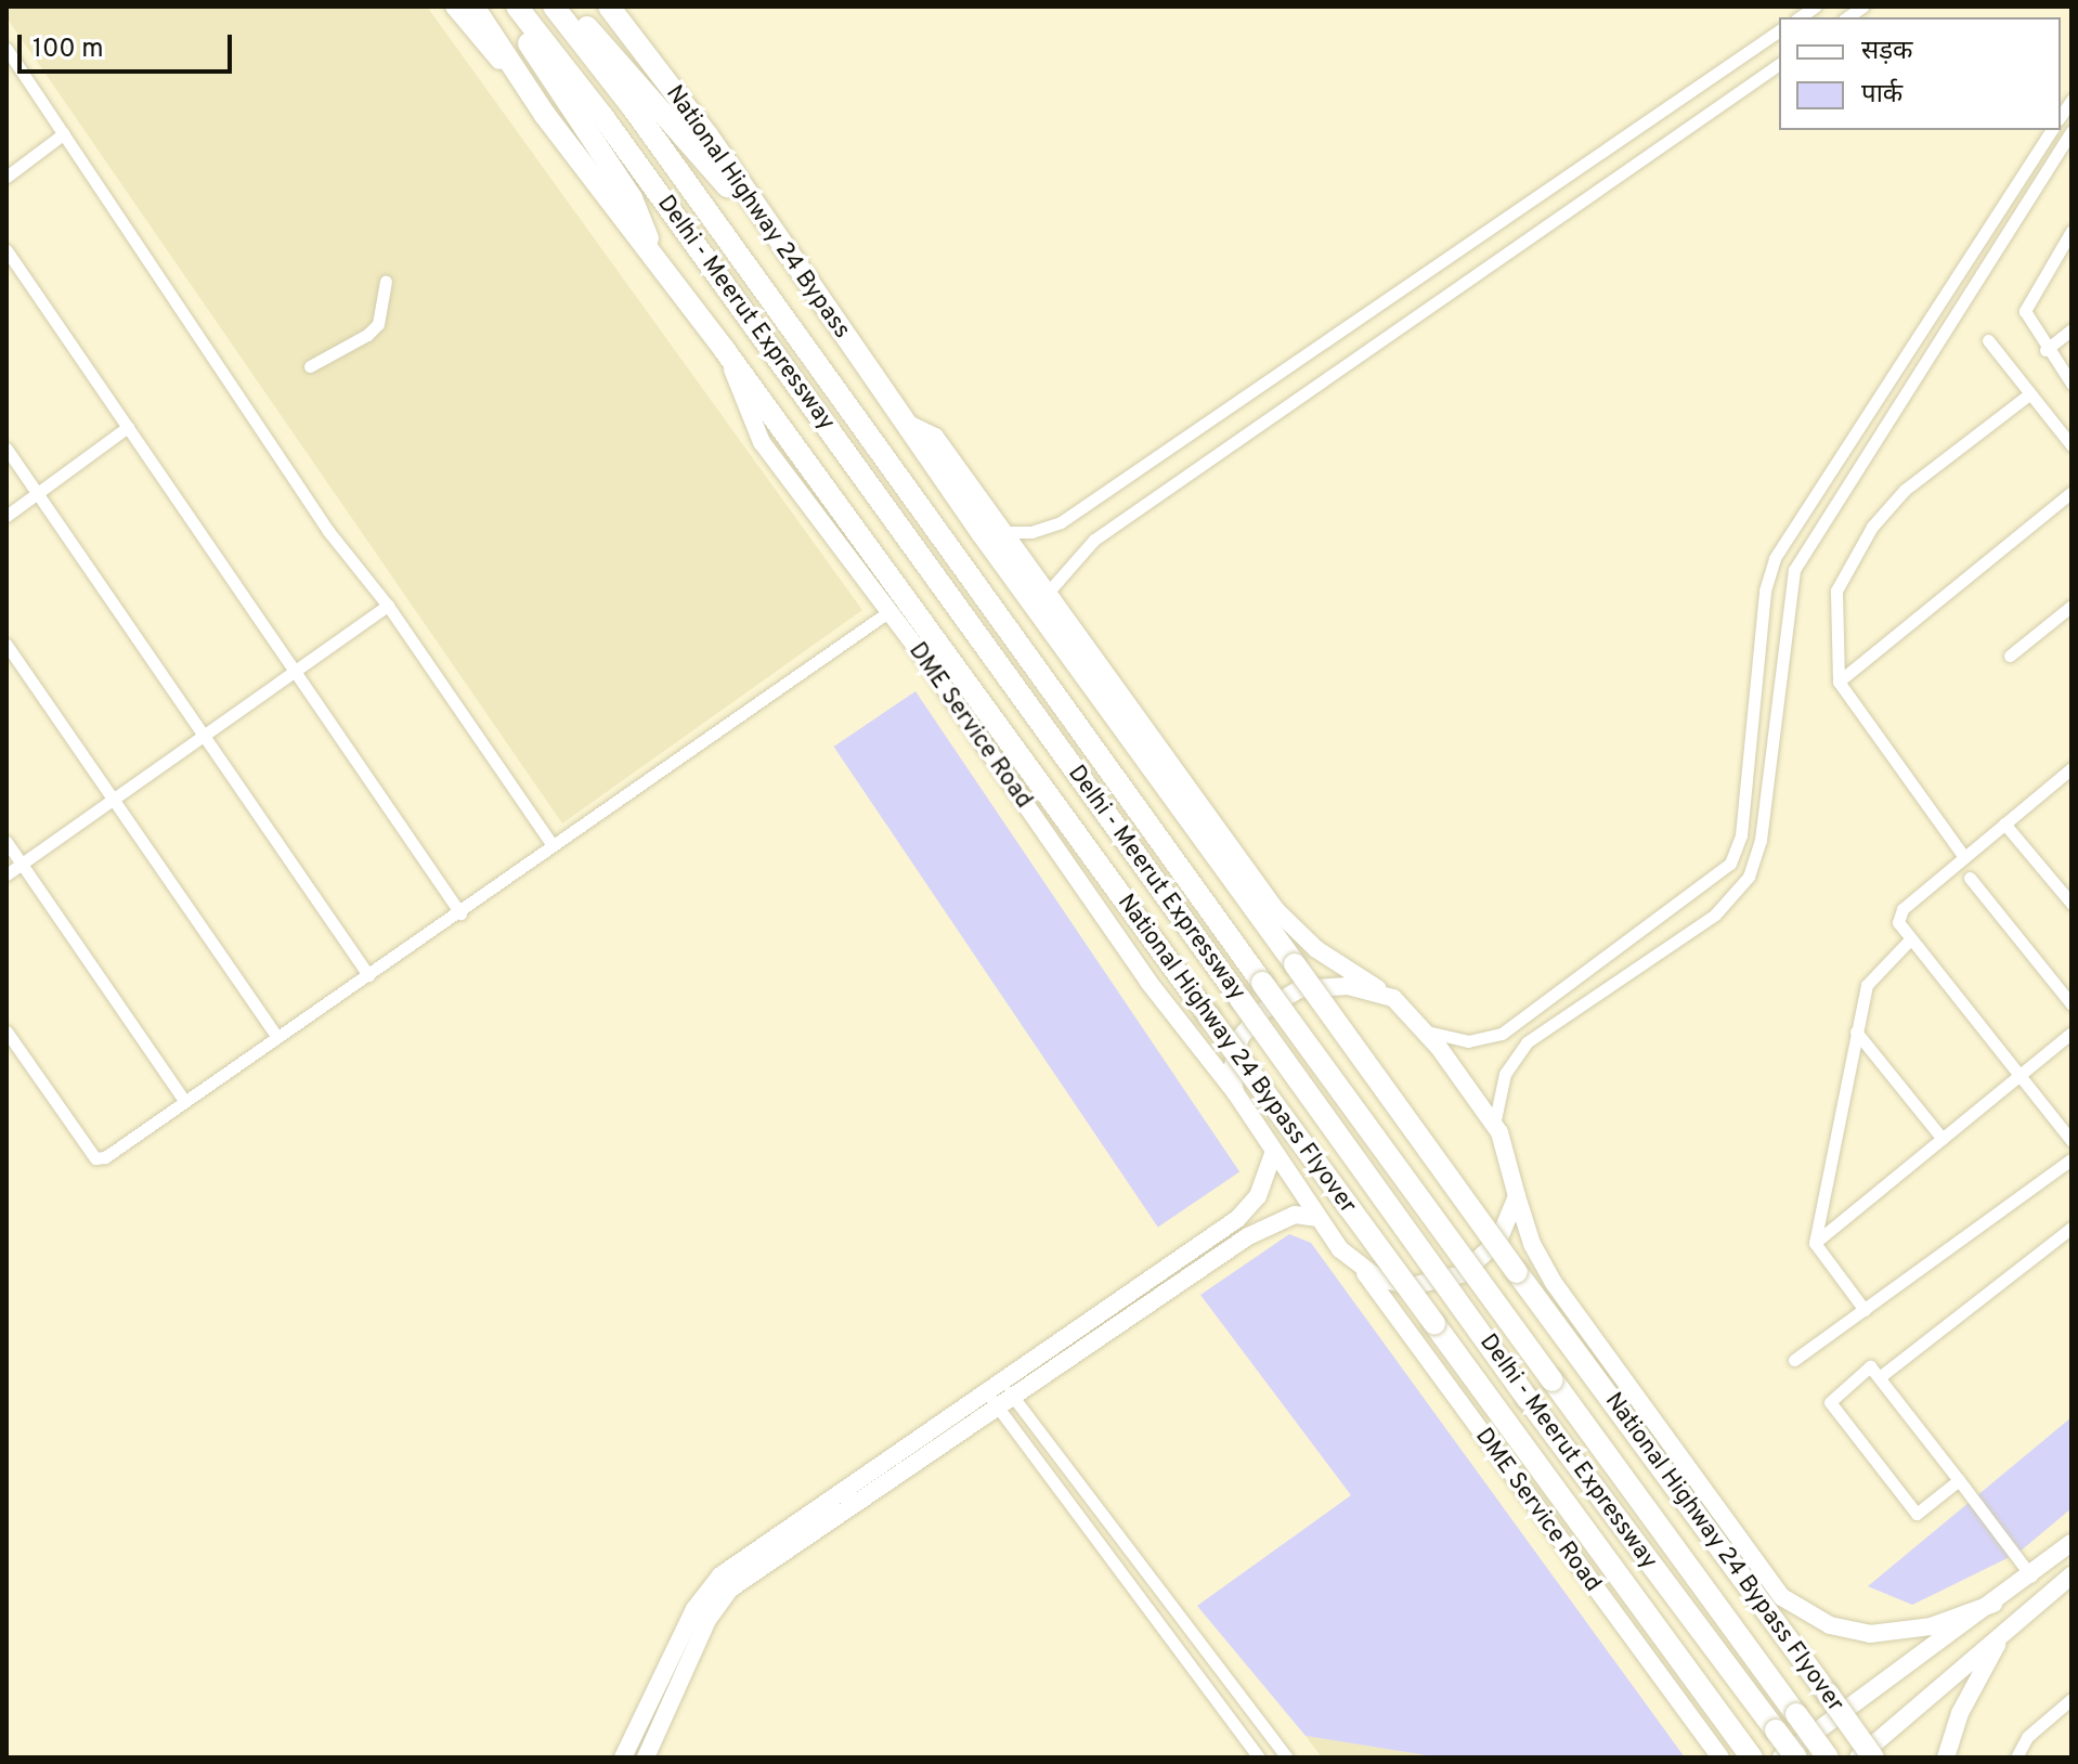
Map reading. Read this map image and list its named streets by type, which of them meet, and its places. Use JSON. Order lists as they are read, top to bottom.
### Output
{
  "streets": {
    "highway": ["National Highway 24 Bypass", "Delhi - Meerut Expressway", "National Highway 24 Bypass Flyover"],
    "main road": ["DME Service Road"]
  },
  "crossings": [
    ["National Highway 24 Bypass", "National Highway 24 Bypass Flyover"],
    ["DME Service Road", "National Highway 24 Bypass Flyover"]
  ],
  "legend": ["सड़क", "पार्क"],
  "scale_bar": "100 m"
}
